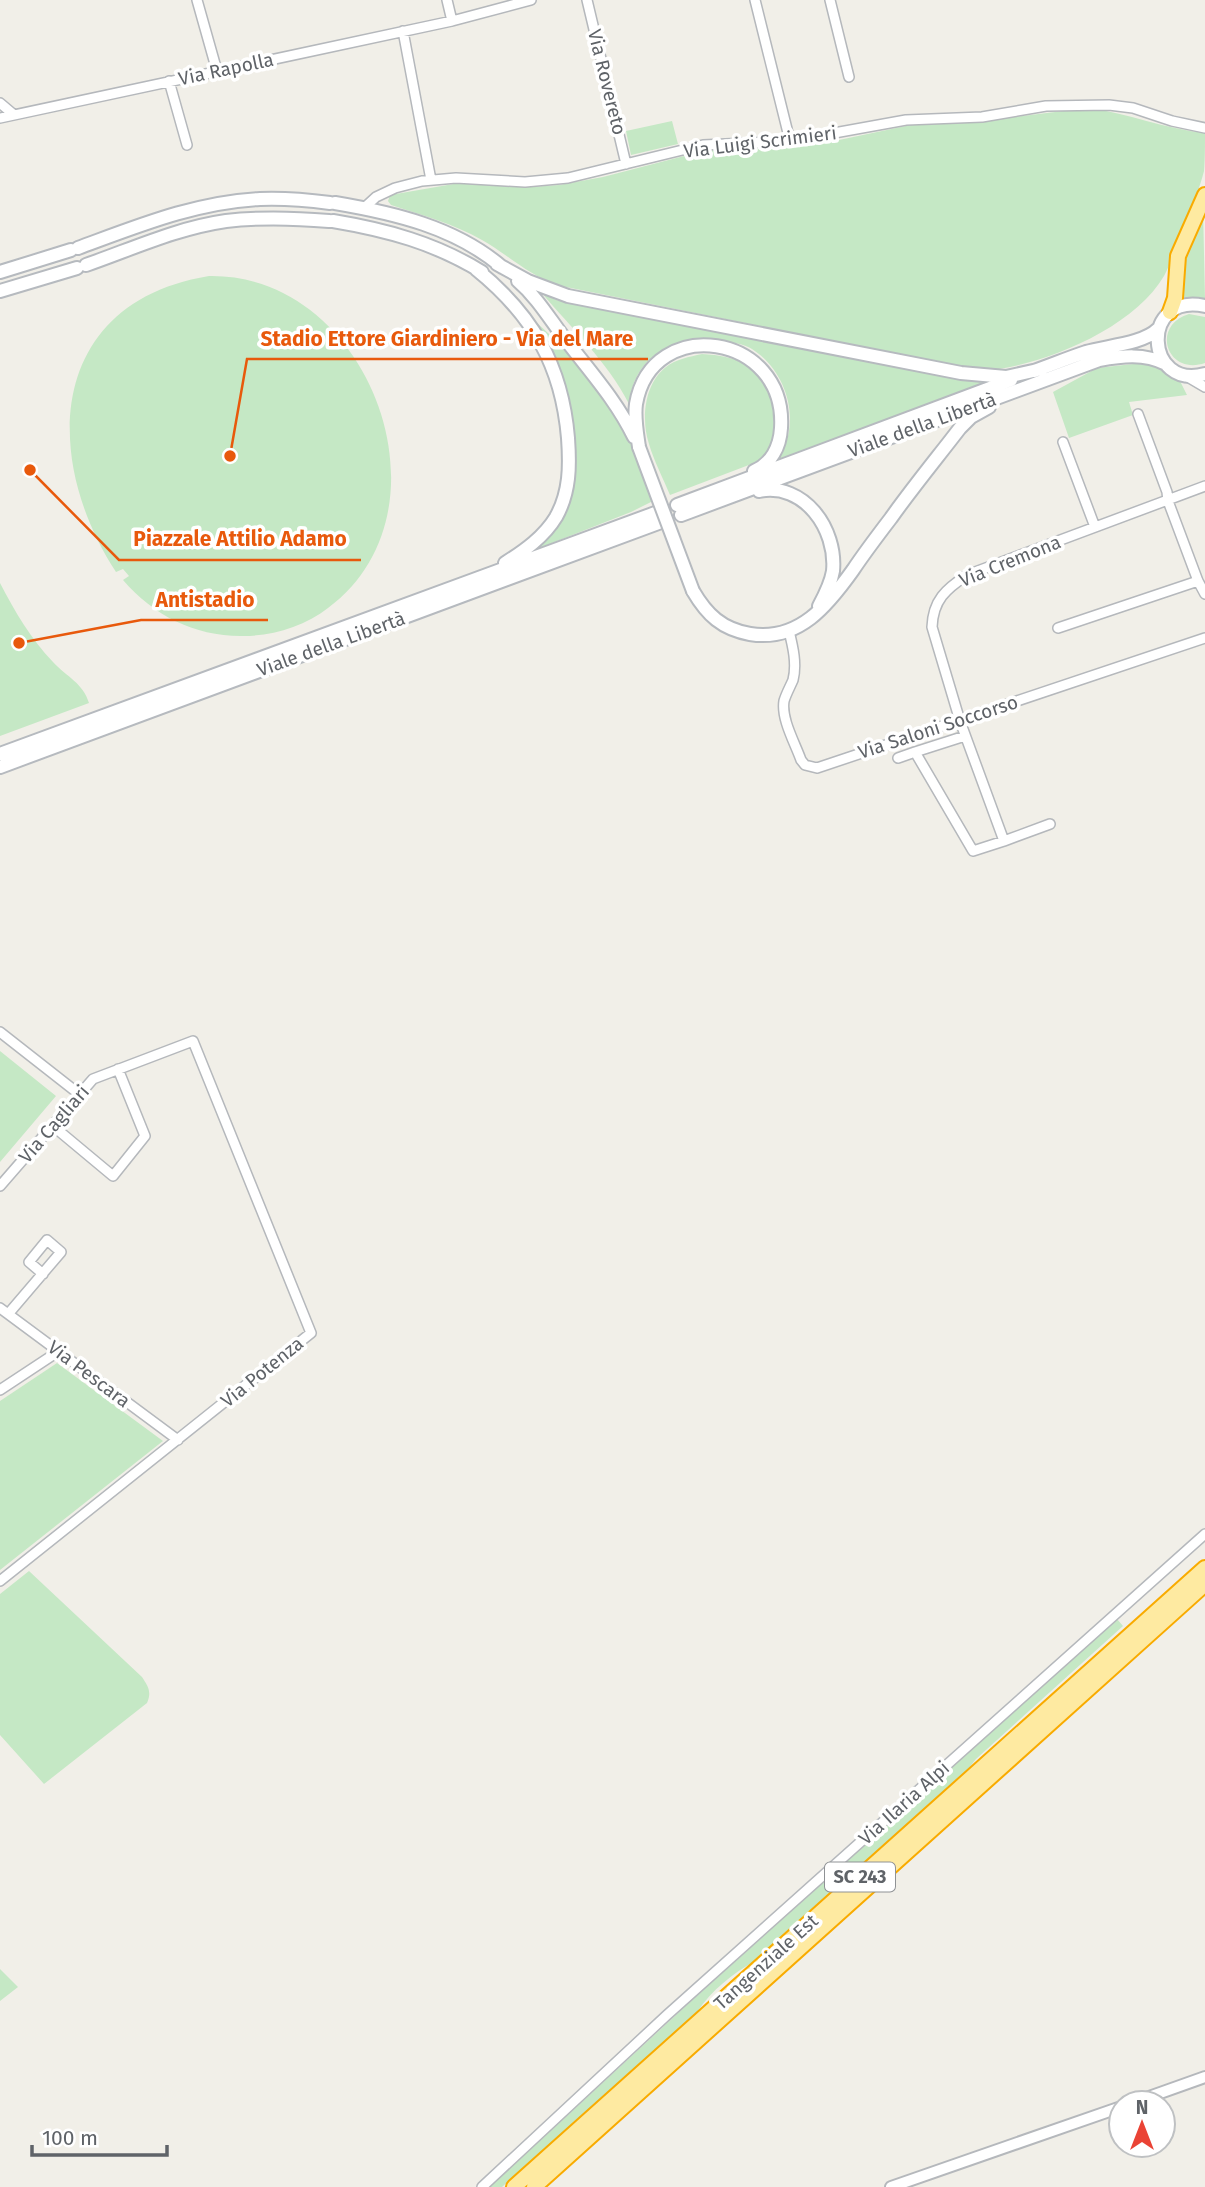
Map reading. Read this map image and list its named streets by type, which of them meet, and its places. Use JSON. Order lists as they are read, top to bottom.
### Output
{
  "streets": {
    "highway": ["SC 243", "Tangenziale Est"],
    "main road": ["Viale della Libertà"],
    "street": [
      "Via Rapolla",
      "Via Rovereto",
      "Via Luigi Scrimieri",
      "Via Cremona",
      "Via Saloni Soccorso",
      "Via Cagliari",
      "Via Potenza",
      "Via Pescara",
      "Via Ilaria Alpi"
    ]
  },
  "crossings": [
    ["Via Rovereto", "Via Luigi Scrimieri"],
    ["Via Cremona", "Via Saloni Soccorso"],
    ["Via Cagliari", "Via Potenza"],
    ["Via Potenza", "Via Pescara"]
  ],
  "places": ["Stadio Ettore Giardiniero - Via del Mare", "Piazzale Attilio Adamo", "Antistadio"],
  "scale_bar": "100 m",
  "north": "top"
}
